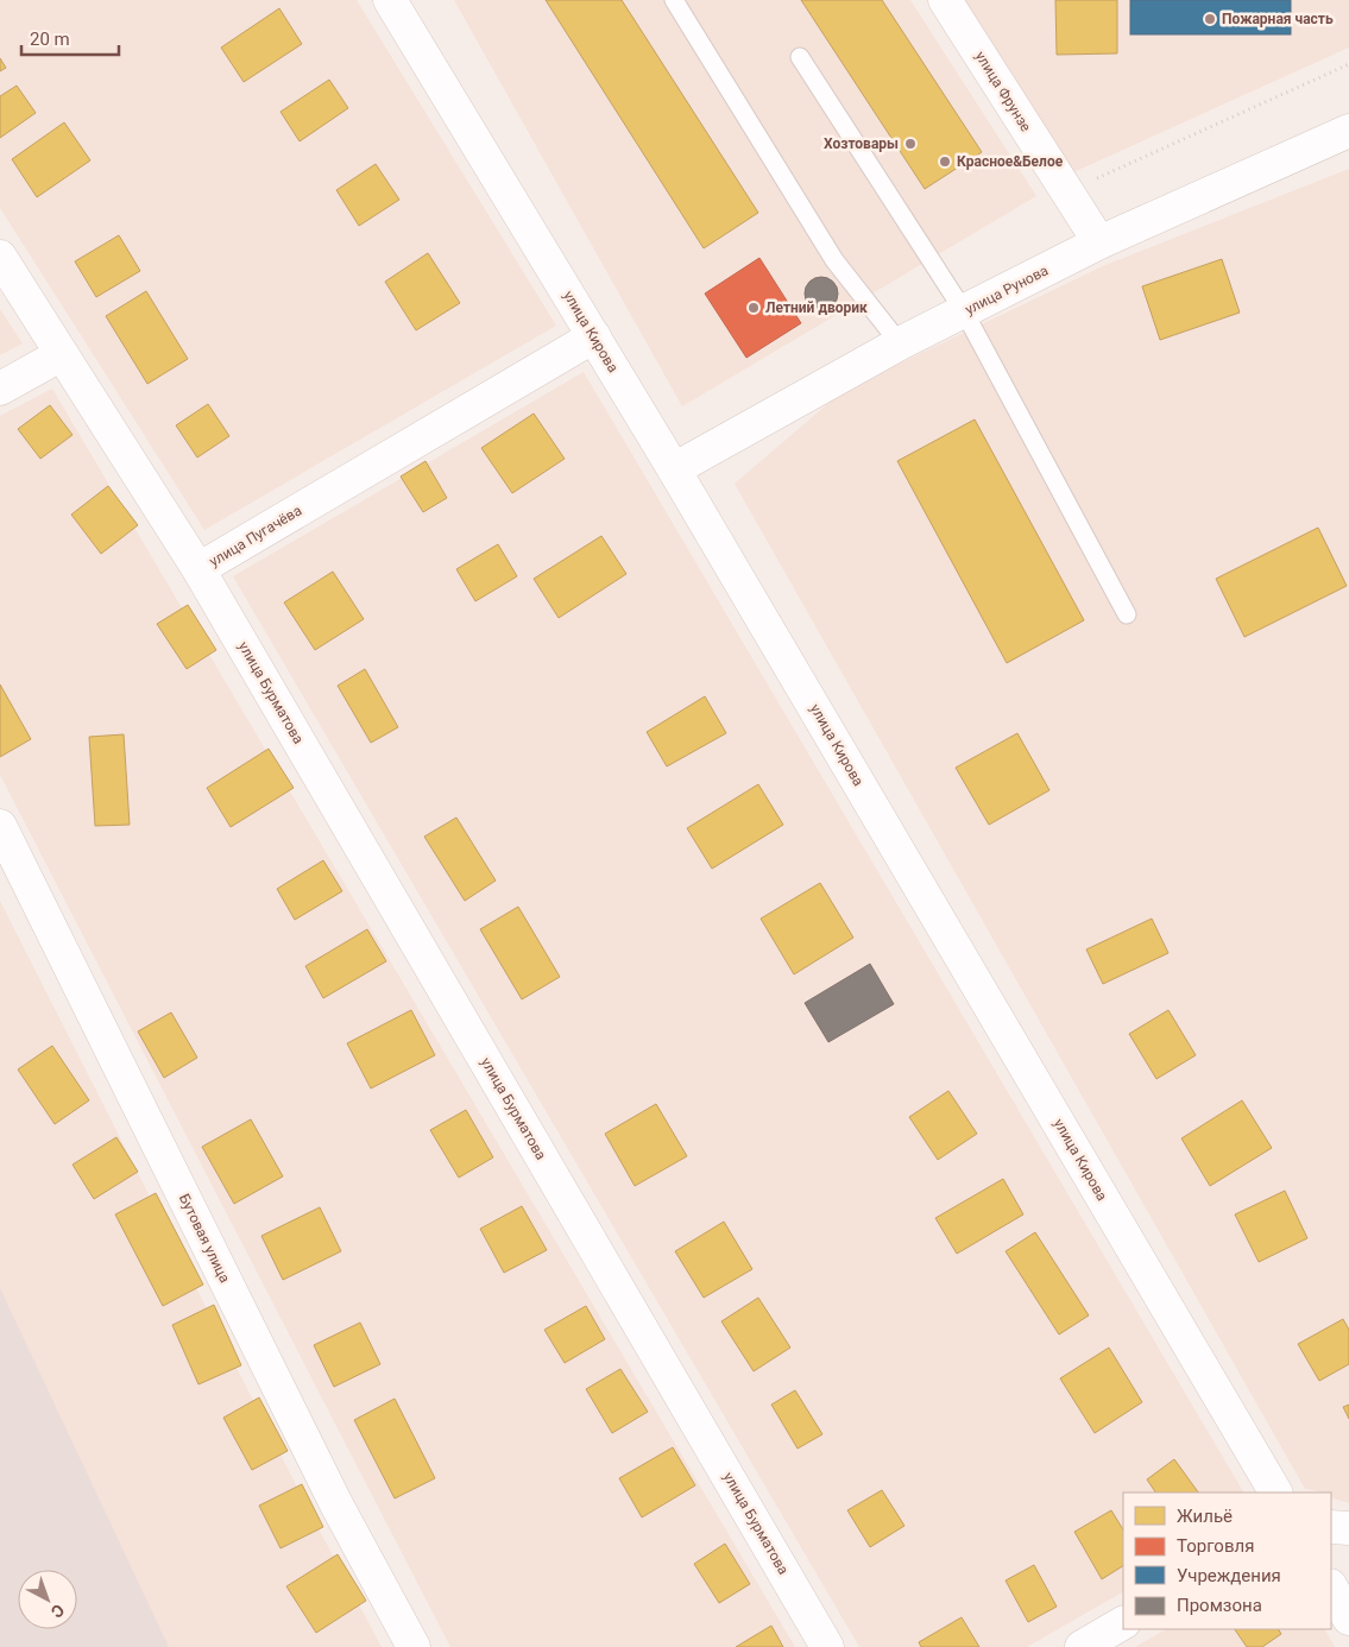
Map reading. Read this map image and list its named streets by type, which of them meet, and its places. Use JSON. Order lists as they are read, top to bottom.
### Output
{
  "streets": {
    "street": [
      "улица Фрунзе",
      "улица Рунова",
      "улица Кирова",
      "улица Пугачёва",
      "улица Бурматова",
      "Бутовая улица"
    ]
  },
  "crossings": [
    ["улица Фрунзе", "улица Рунова"],
    ["улица Рунова", "улица Кирова"],
    ["улица Кирова", "улица Пугачёва"],
    ["улица Пугачёва", "улица Бурматова"]
  ],
  "places": [
    "Пожарная часть",
    "Хозтовары",
    "Красное&Белое",
    "Летний дворик"
  ],
  "legend": [
    "Жильё",
    "Торговля",
    "Учреждения",
    "Промзона"
  ],
  "scale_bar": "20 m",
  "north": "bottom right"
}
